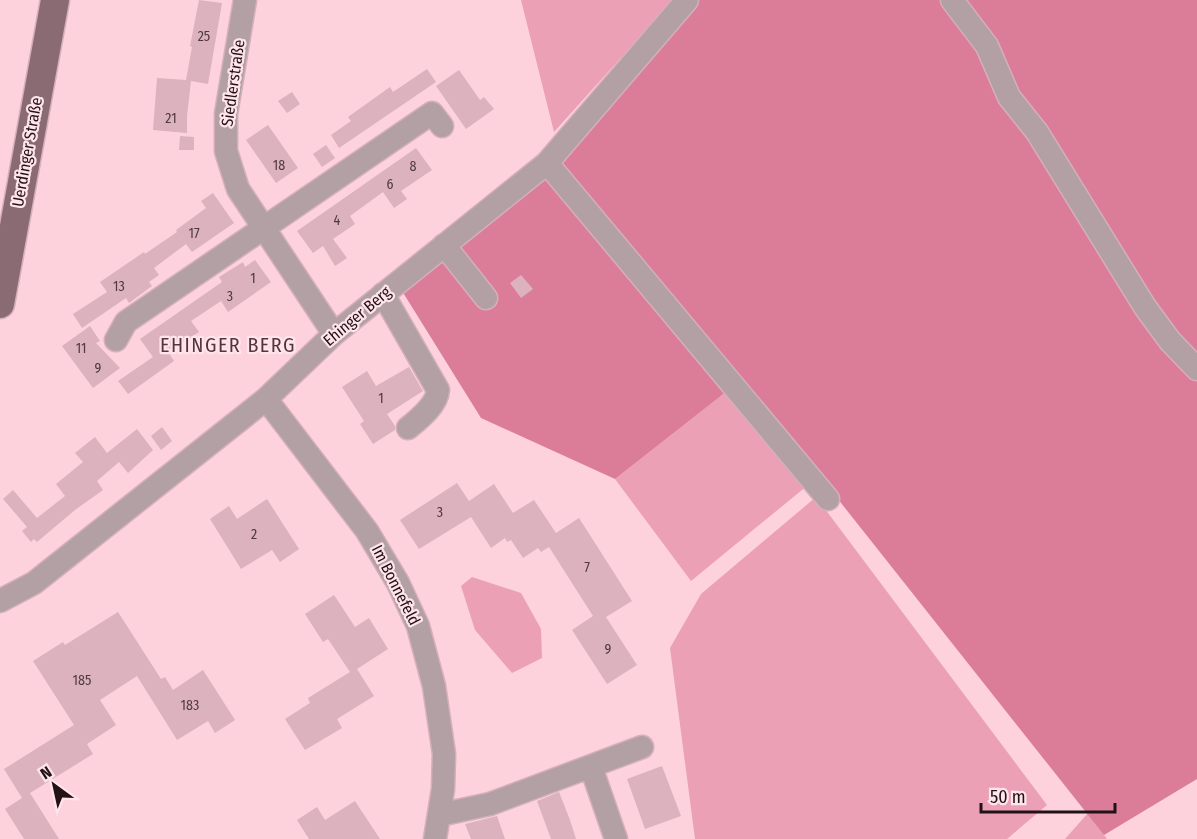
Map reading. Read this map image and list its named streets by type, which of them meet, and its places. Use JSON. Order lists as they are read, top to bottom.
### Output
{
  "streets": {
    "main road": ["Uerdinger Straße"],
    "street": ["Siedlerstraße", "Ehinger Berg", "Im Bonnefeld"]
  },
  "crossings": [
    ["Siedlerstraße", "Ehinger Berg"],
    ["Ehinger Berg", "Im Bonnefeld"]
  ],
  "districts": ["EHINGER BERG"],
  "house_numbers": [
    "25",
    "21",
    "18",
    "8",
    "6",
    "4",
    "17",
    "1",
    "13",
    "3",
    "11",
    "9",
    "1",
    "3",
    "2",
    "7",
    "9",
    "185",
    "183"
  ],
  "scale_bar": "50 m",
  "north": "top left"
}
